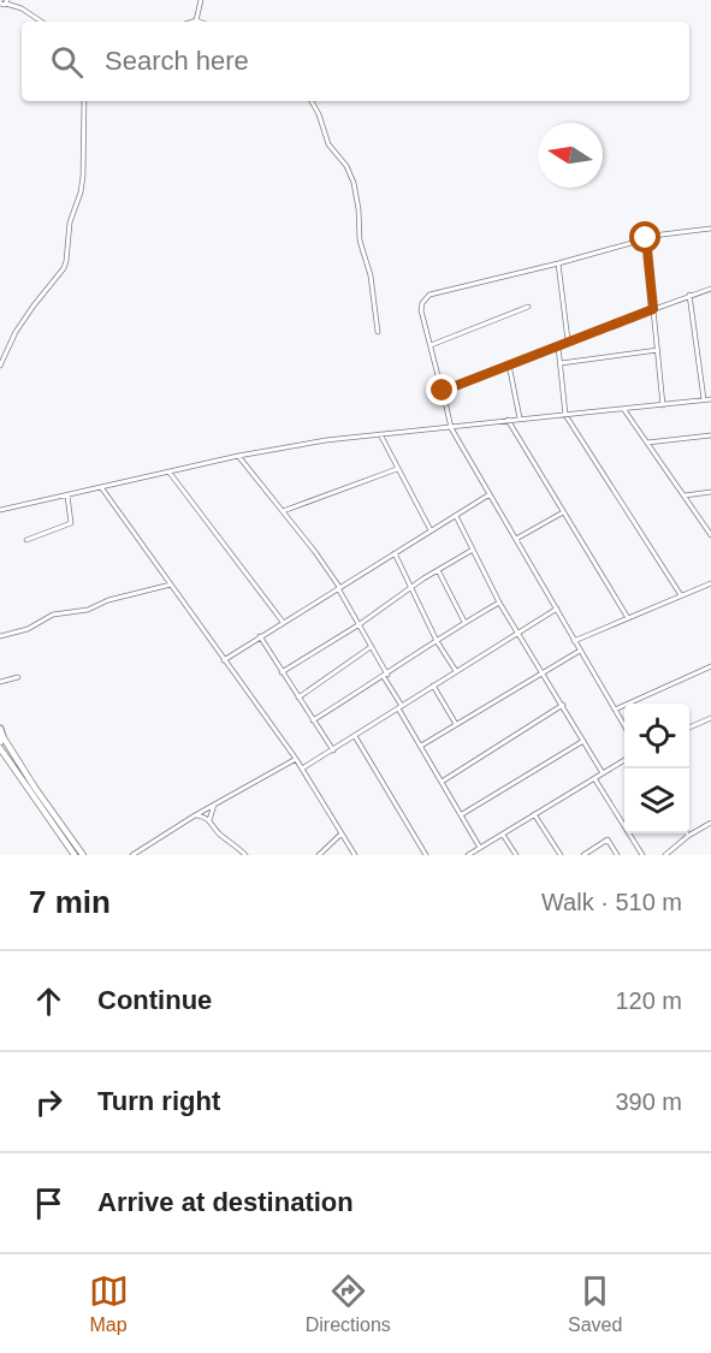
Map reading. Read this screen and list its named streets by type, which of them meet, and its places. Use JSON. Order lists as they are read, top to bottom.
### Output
{
  "north": "left",
  "page": {
    "search": "Search here",
    "heading": ["7 min", "Walk · 510 m"],
    "list": [
      ["Continue", "120 m"],
      ["Turn right", "390 m"],
      "Arrive at destination"
    ],
    "nav": ["Map", "Directions", "Saved"]
  }
}
